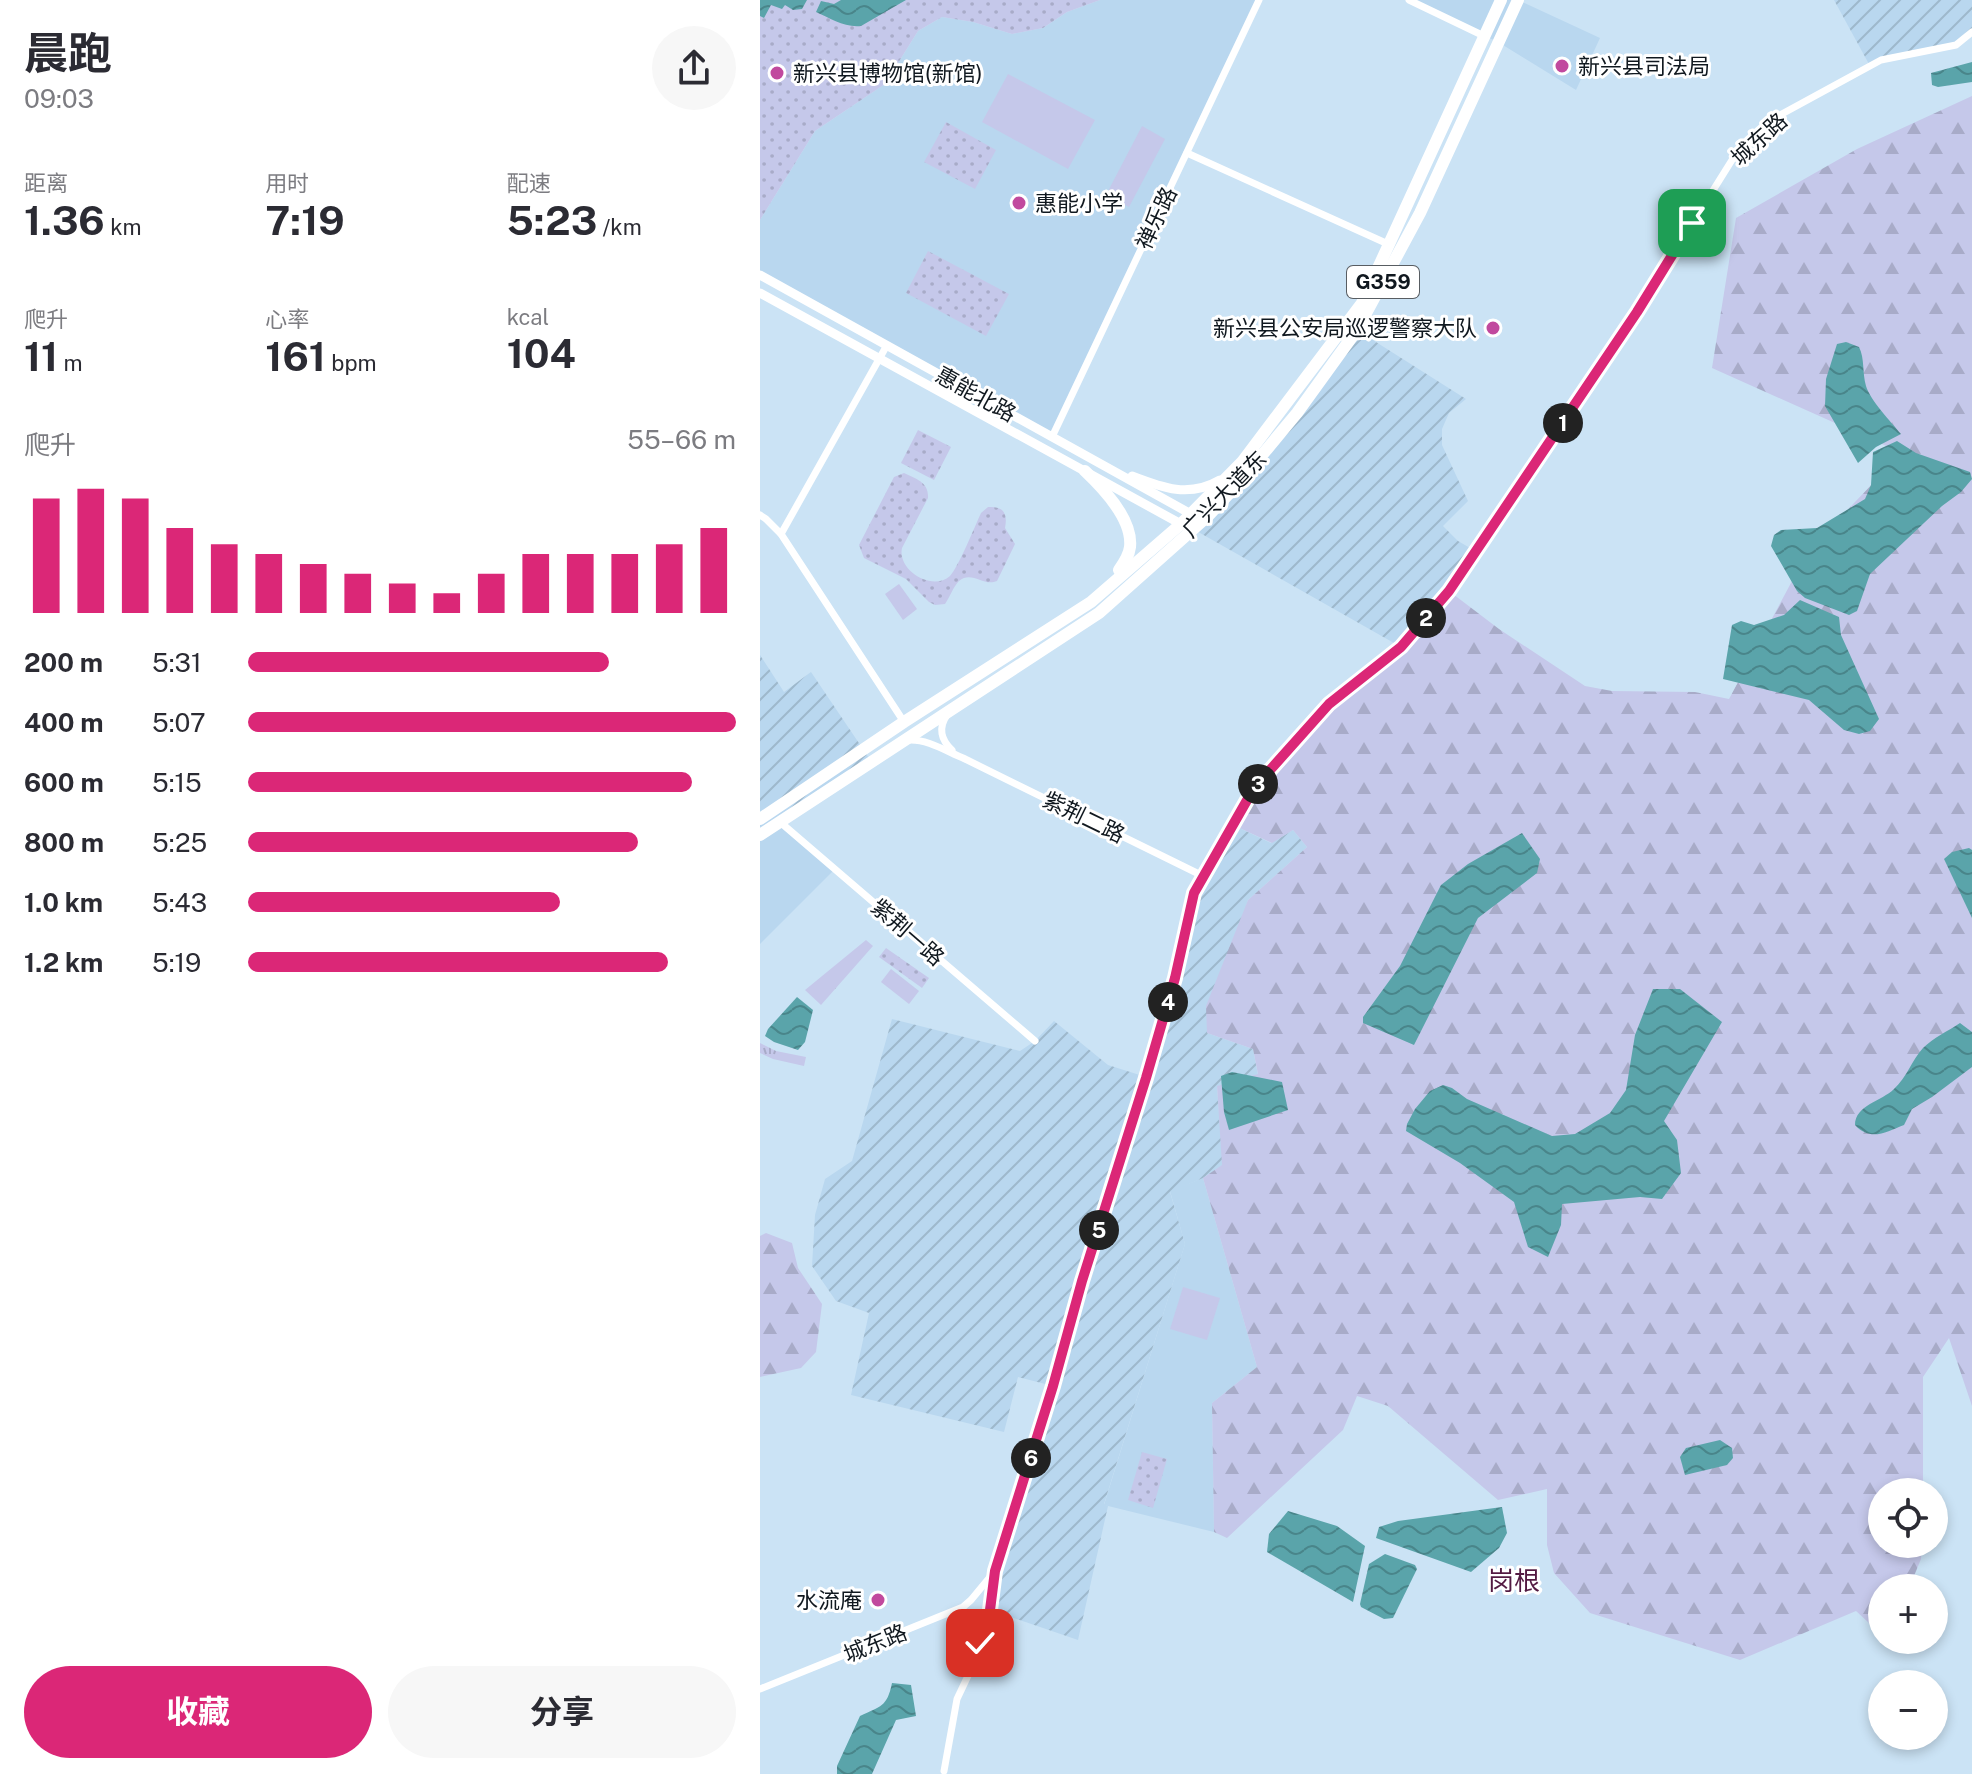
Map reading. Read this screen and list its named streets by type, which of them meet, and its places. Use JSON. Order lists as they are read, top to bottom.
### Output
{
  "streets": {
    "highway": ["G359", "广兴大道东"],
    "street": [
      "城东路",
      "禅乐路",
      "惠能北路",
      "紫荆二路",
      "紫荆一路"
    ]
  },
  "crossings": [
    ["城东路", "紫荆二路"],
    ["禅乐路", "惠能北路"],
    ["惠能北路", "广兴大道东"],
    ["广兴大道东", "紫荆二路"],
    ["广兴大道东", "紫荆一路"]
  ],
  "districts": ["岗根"],
  "places": [
    "新兴县司法局",
    "新兴县博物馆(新馆)",
    "惠能小学",
    "新兴县公安局巡逻警察大队",
    "水流庵"
  ],
  "page": {
    "heading": ["晨跑", "09:03"],
    "stats": [
      ["距离", "1.36 km"],
      ["用时", "7:19"],
      ["配速", "5:23 /km"],
      ["爬升", "11 m"],
      ["心率", "161 bpm"],
      ["kcal", "104"]
    ],
    "pins": [
      "1",
      "2",
      "3",
      "4",
      "5",
      "6"
    ],
    "chart": ["爬升", "55–66 m"],
    "list": [
      {
        "name": "200 m",
        "note": "5:31"
      },
      {
        "name": "400 m",
        "note": "5:07"
      },
      {
        "name": "600 m",
        "note": "5:15"
      },
      {
        "name": "800 m",
        "note": "5:25"
      },
      {
        "name": "1.0 km",
        "note": "5:43"
      },
      {
        "name": "1.2 km",
        "note": "5:19"
      }
    ],
    "map_buttons": ["+", "−"],
    "buttons": ["收藏", "分享"]
  }
}
